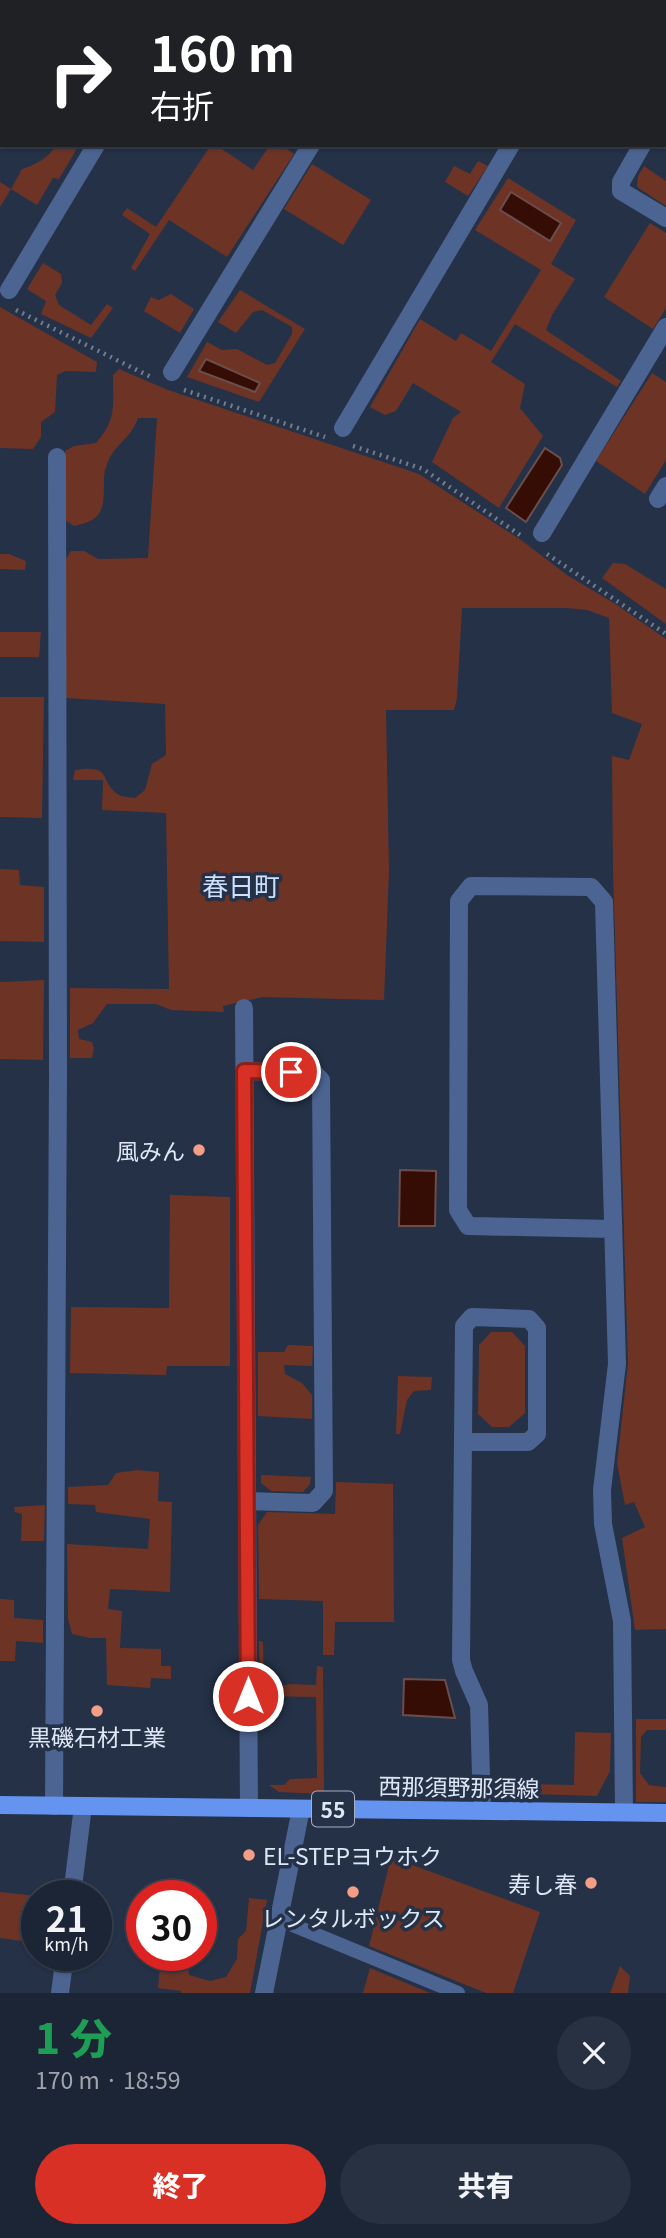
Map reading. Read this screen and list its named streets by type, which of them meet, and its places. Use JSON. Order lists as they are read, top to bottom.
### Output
{
  "streets": {
    "main road": ["西那須野那須線", "55"]
  },
  "districts": ["春日町"],
  "places": [
    "風みん",
    "黒磯石材工業",
    "EL-STEPヨウホク",
    "寿し春",
    "レンタルボックス"
  ],
  "page": {
    "turn": ["160 m", "右折"],
    "speed": "21 km/h",
    "limit": "30",
    "heading": ["1 分", "170 m · 18:59"],
    "buttons": ["終了", "共有"]
  }
}
